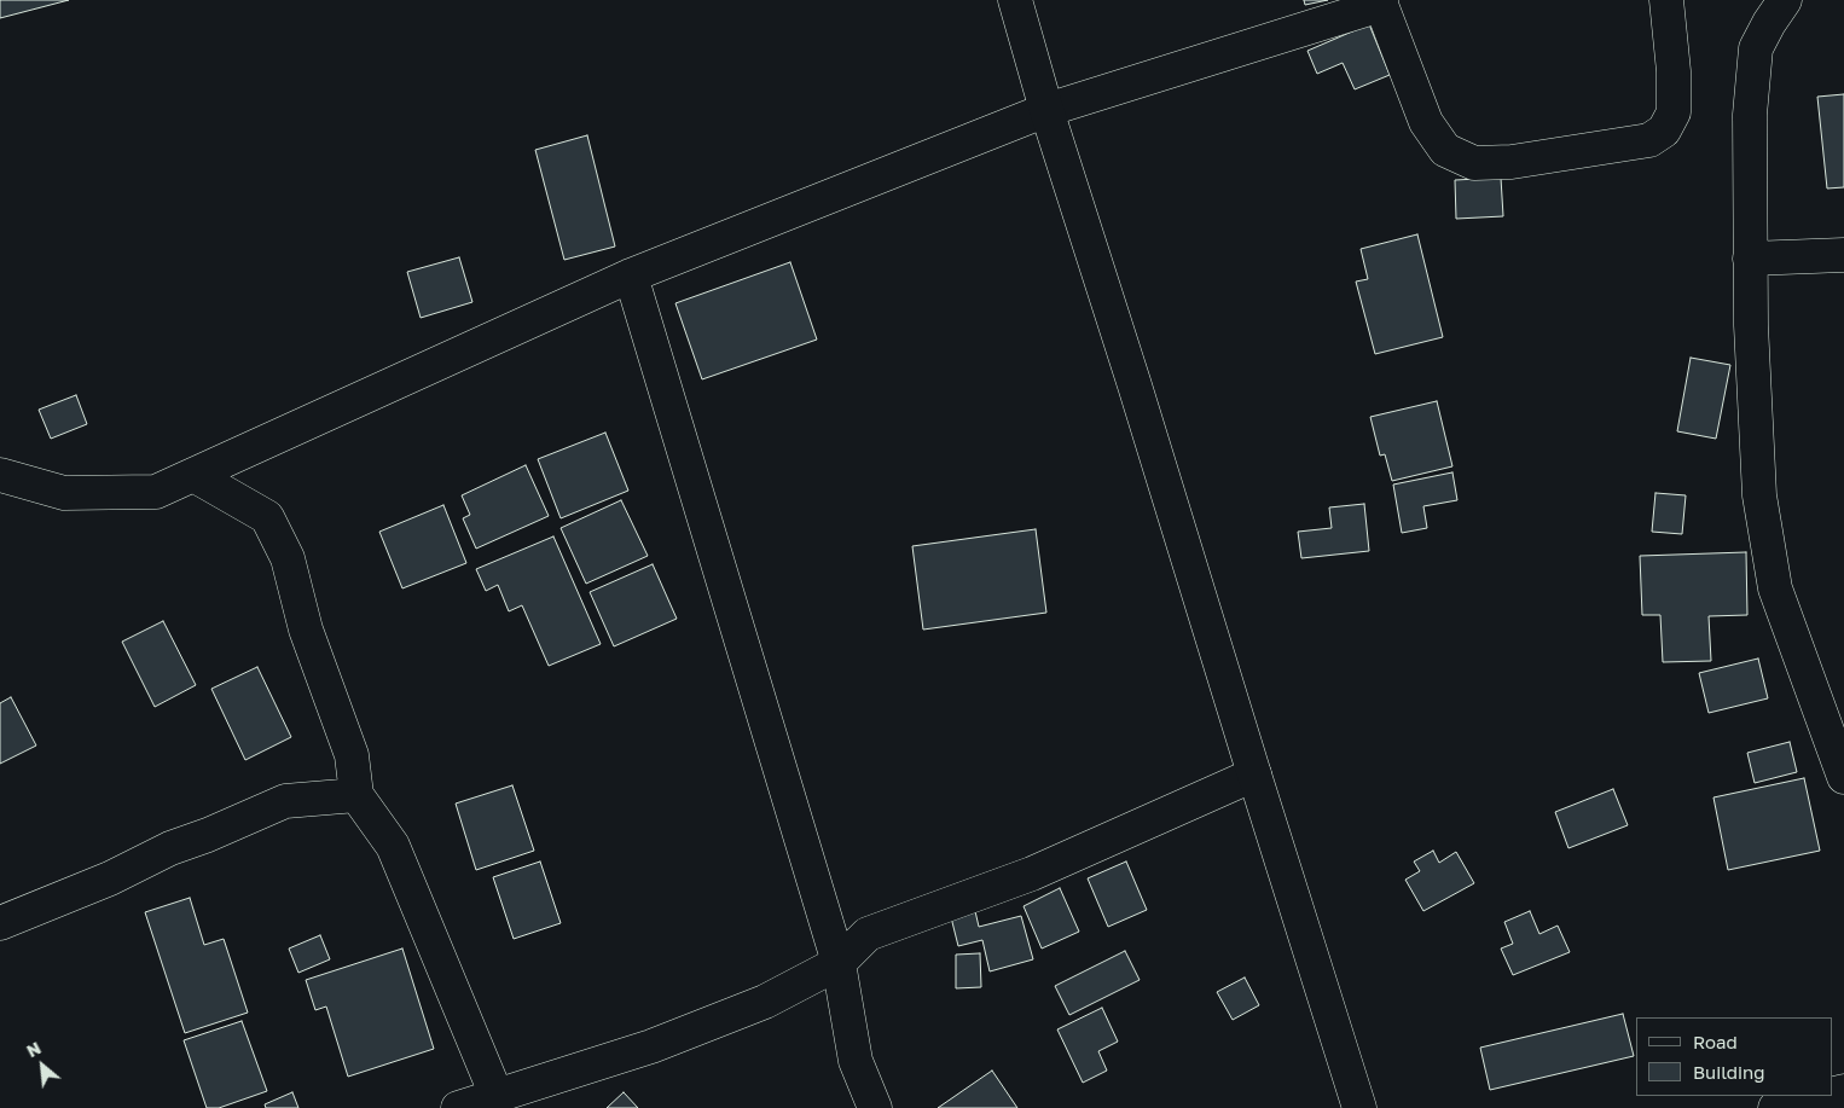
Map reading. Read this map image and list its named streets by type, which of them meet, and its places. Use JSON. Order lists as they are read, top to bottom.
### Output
{
  "legend": ["Road", "Building"],
  "north": "top left"
}
